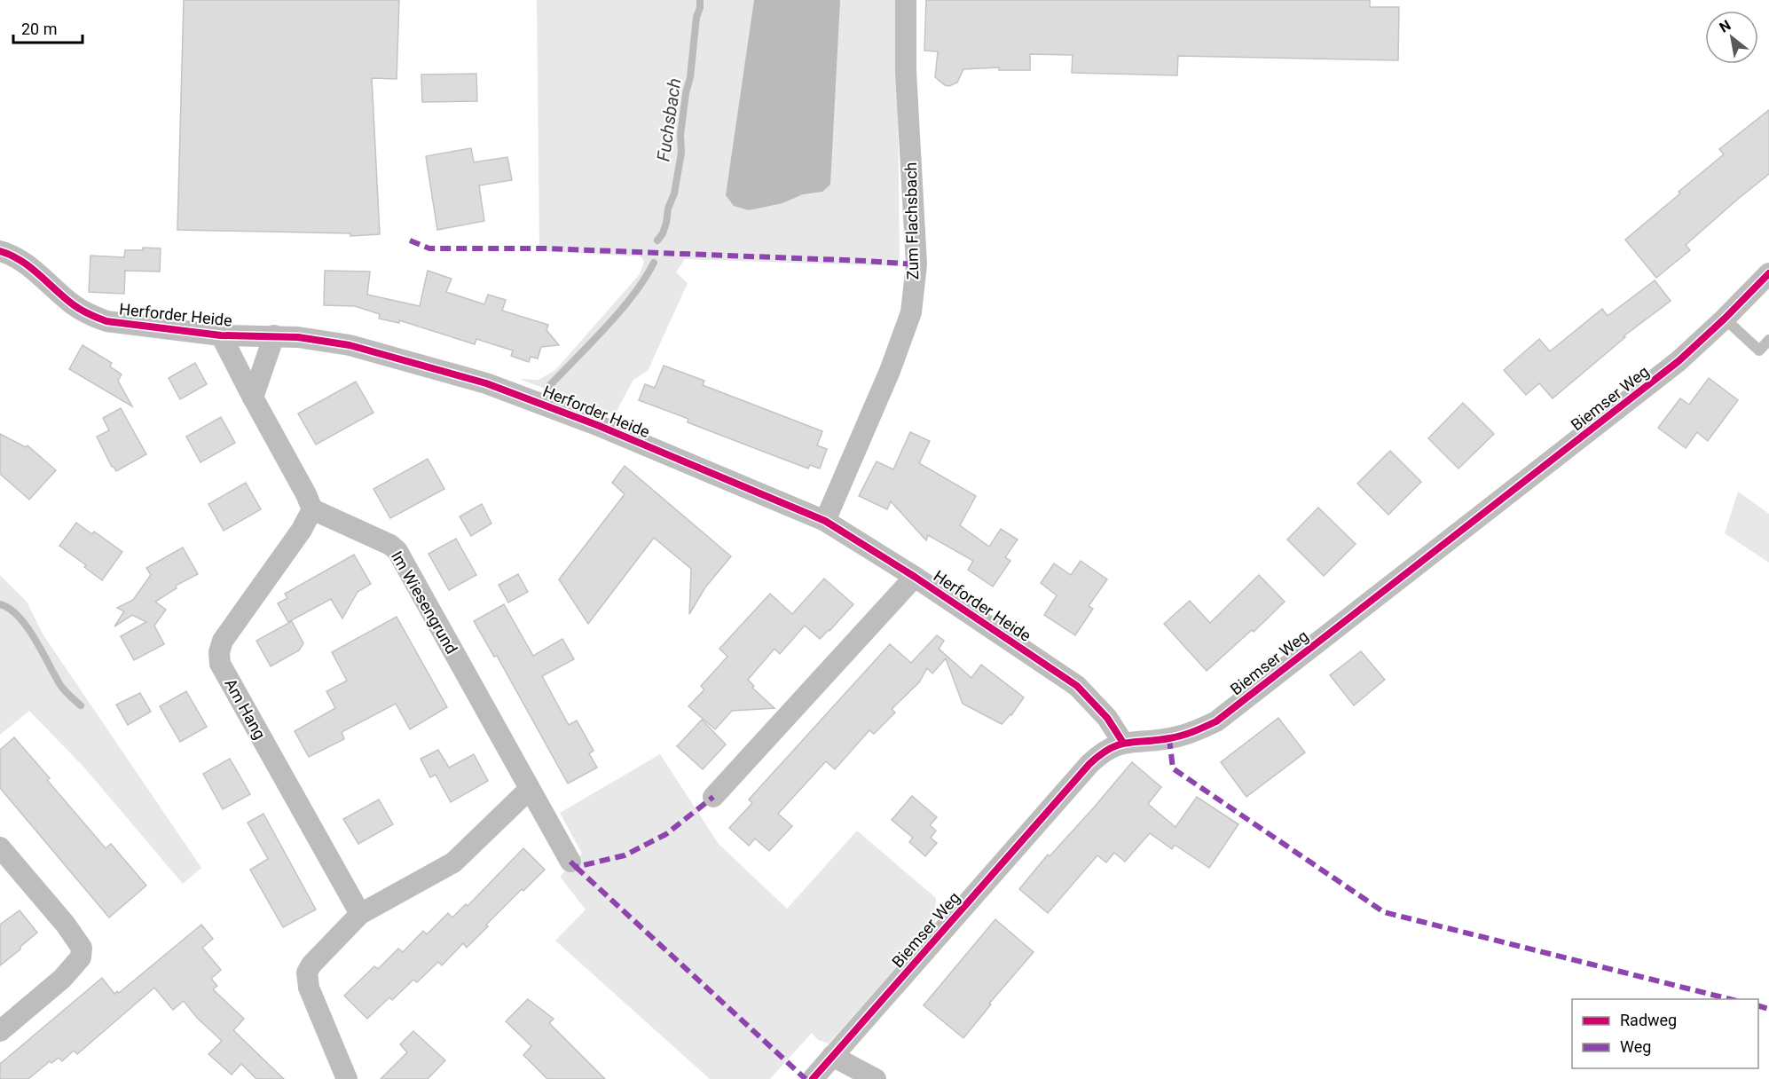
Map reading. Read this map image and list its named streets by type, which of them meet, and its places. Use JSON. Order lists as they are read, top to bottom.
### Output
{
  "streets": {
    "street": [
      "Zum Flachsbach",
      "Herforder Heide",
      "Biemser Weg",
      "Im Wiesengrund",
      "Am Hang"
    ]
  },
  "crossings": [
    ["Zum Flachsbach", "Herforder Heide"],
    ["Herforder Heide", "Biemser Weg"],
    ["Im Wiesengrund", "Am Hang"]
  ],
  "water": ["Fuchsbach"],
  "legend": ["Radweg", "Weg"],
  "scale_bar": "20 m",
  "north": "top left"
}
